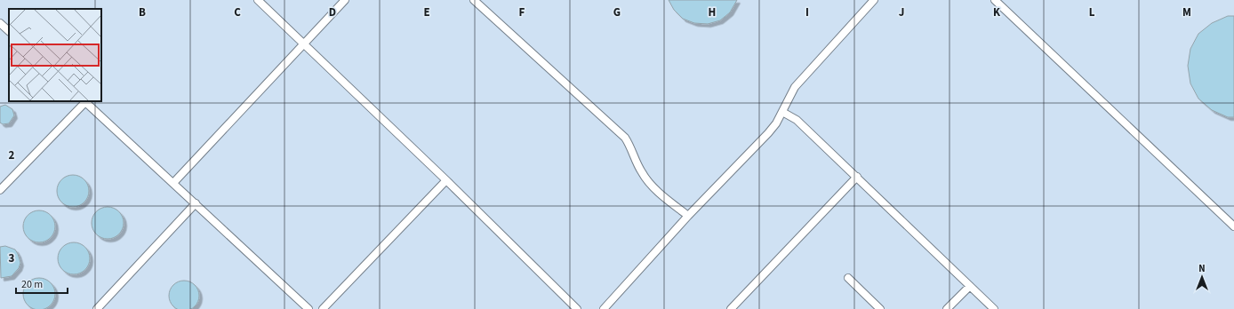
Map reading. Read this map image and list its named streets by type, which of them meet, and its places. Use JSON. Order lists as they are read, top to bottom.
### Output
{
  "scale_bar": "20 m",
  "north": "top",
  "grid": {
    "columns": [
      "B",
      "C",
      "D",
      "E",
      "F",
      "G",
      "H",
      "I",
      "J",
      "K",
      "L",
      "M"
    ],
    "rows": ["2", "3"]
  }
}
